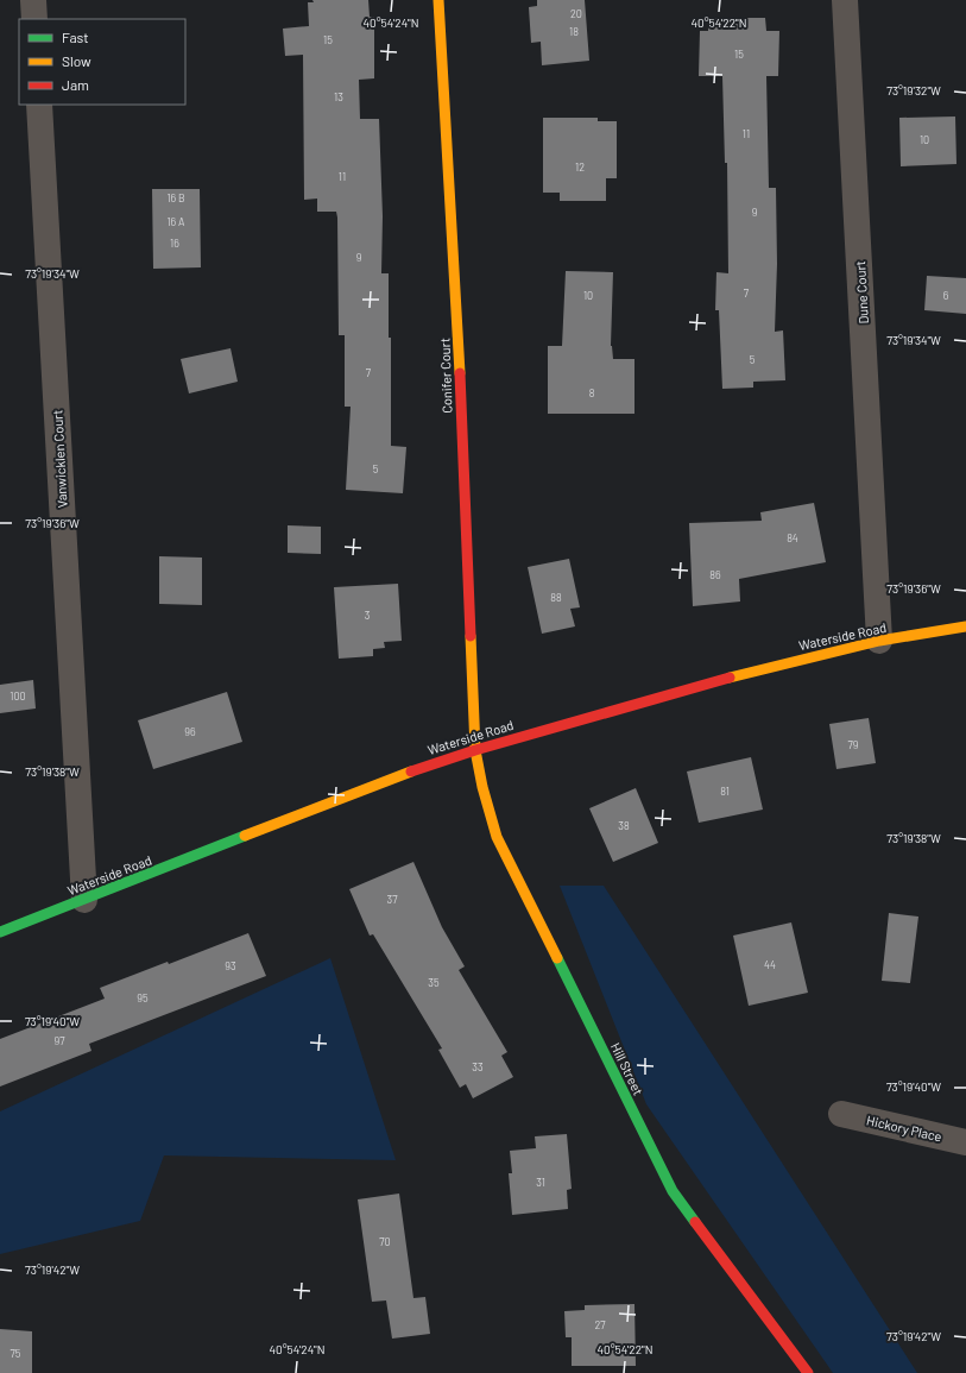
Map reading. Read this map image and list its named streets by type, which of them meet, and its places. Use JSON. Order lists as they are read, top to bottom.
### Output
{
  "streets": {
    "street": [
      "Dune Court",
      "Conifer Court",
      "Vanwicklen Court",
      "Waterside Road",
      "Hill Street",
      "Hickory Place"
    ]
  },
  "crossings": [
    ["Dune Court", "Waterside Road"],
    ["Conifer Court", "Waterside Road"],
    ["Conifer Court", "Hill Street"],
    ["Vanwicklen Court", "Waterside Road"],
    ["Waterside Road", "Hill Street"]
  ],
  "house_numbers": [
    "20",
    "18",
    "15",
    "15",
    "13",
    "11",
    "10",
    "12",
    "11",
    "16 B",
    "9",
    "16 A",
    "16",
    "9",
    "7",
    "10",
    "6",
    "5",
    "7",
    "8",
    "5",
    "84",
    "86",
    "88",
    "3",
    "100",
    "96",
    "79",
    "81",
    "38",
    "37",
    "44",
    "93",
    "35",
    "95",
    "97",
    "33",
    "31",
    "70",
    "27",
    "75"
  ],
  "legend": ["Fast", "Slow", "Jam"],
  "coordinates": [
    "40°54'24\"N",
    "40°54'22\"N",
    "73°19'32\"W",
    "73°19'34\"W",
    "73°19'36\"W",
    "73°19'38\"W",
    "73°19'40\"W",
    "73°19'42\"W"
  ]
}
